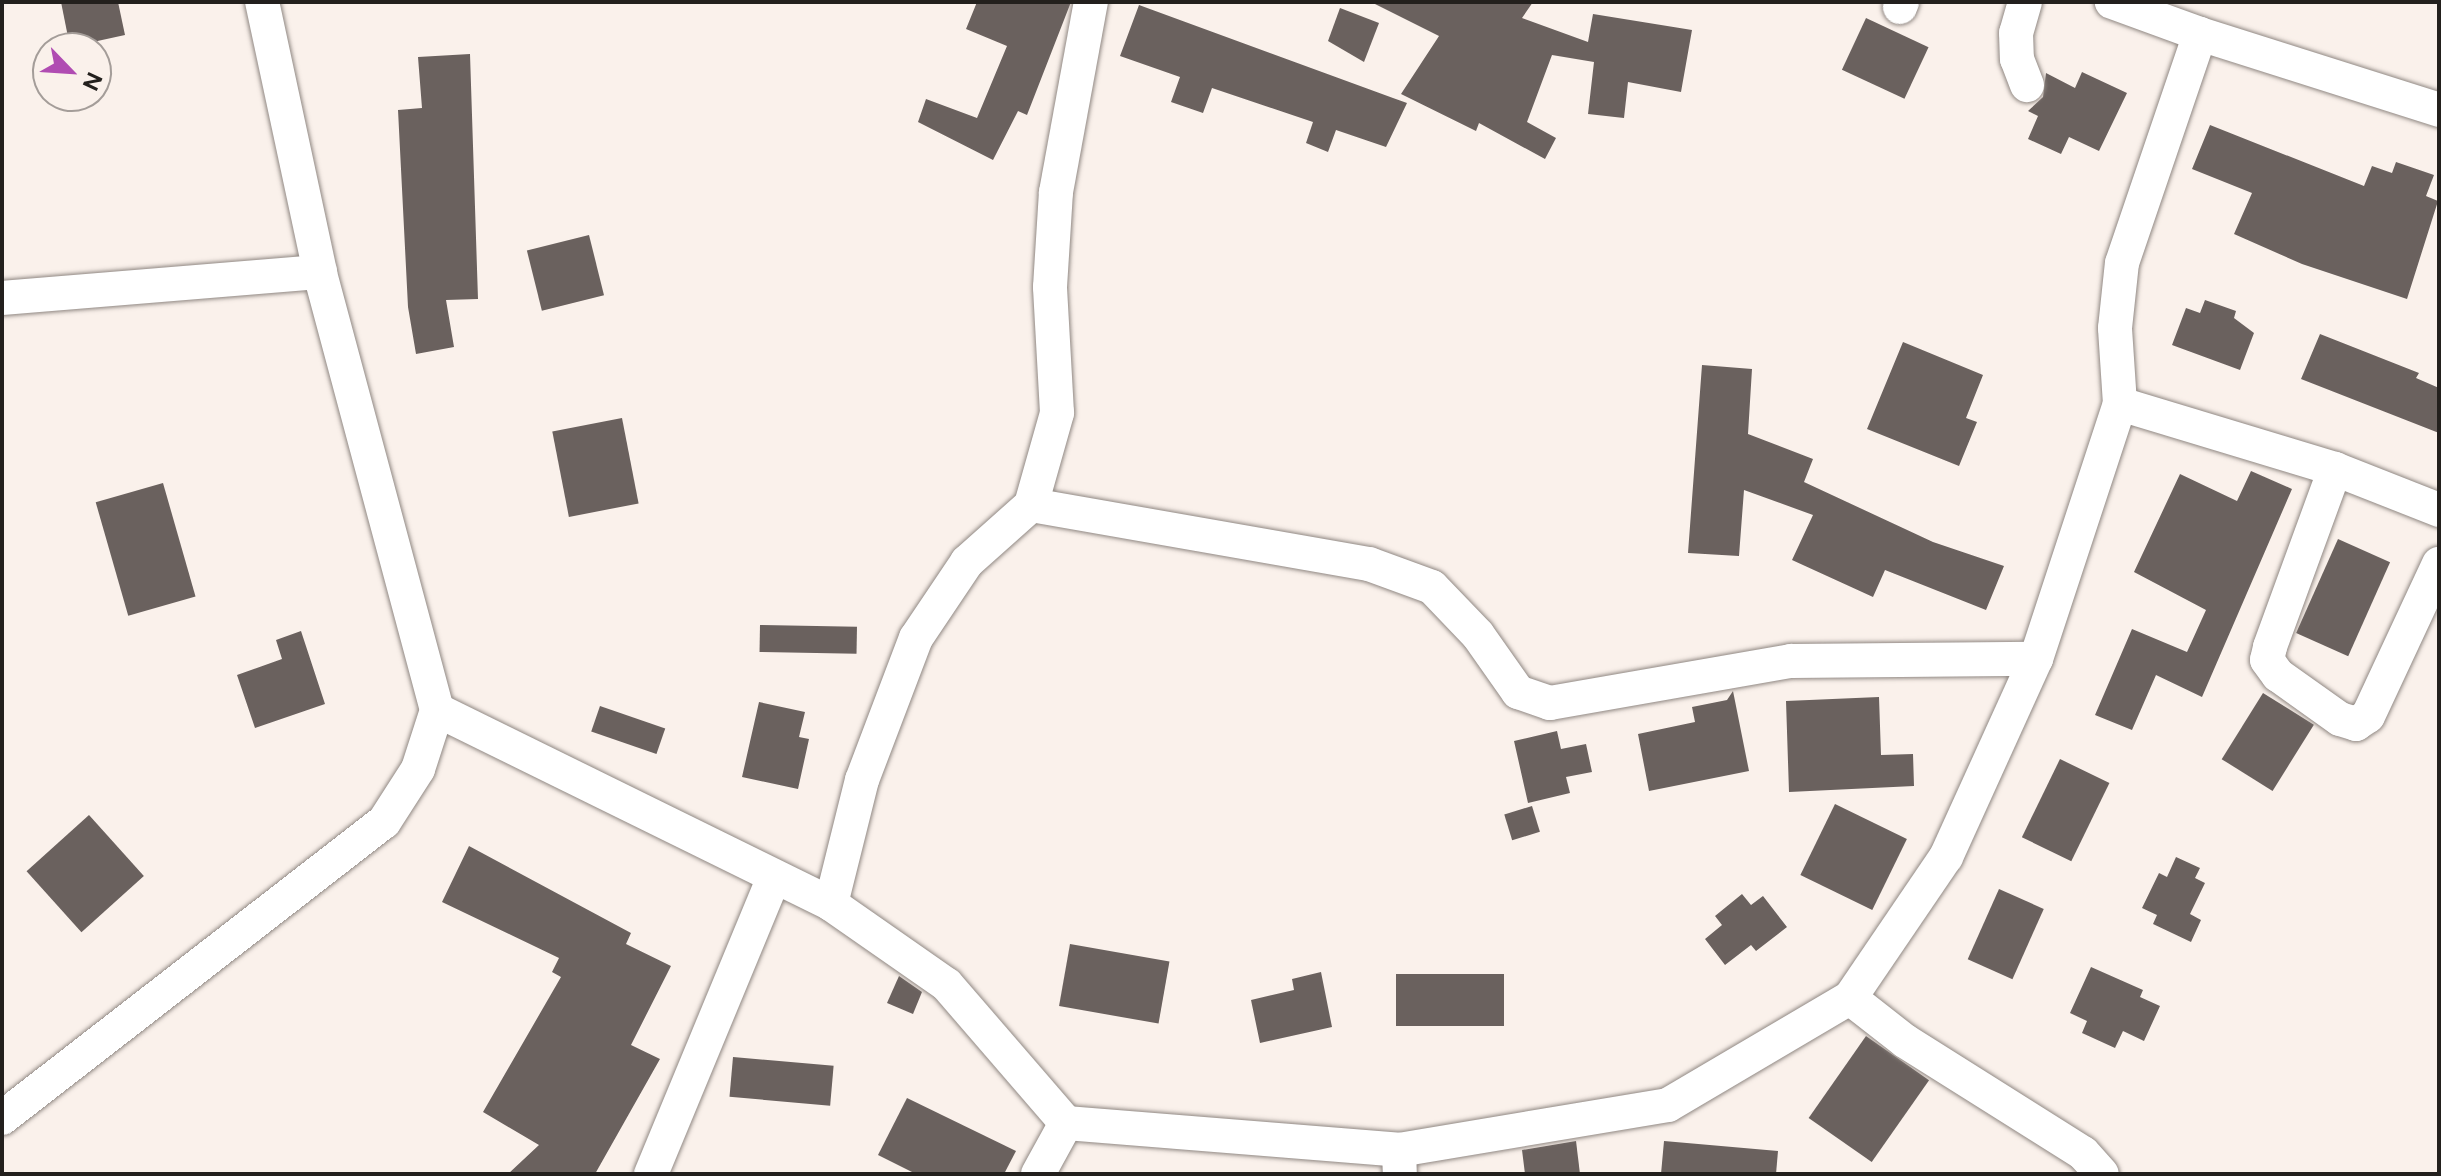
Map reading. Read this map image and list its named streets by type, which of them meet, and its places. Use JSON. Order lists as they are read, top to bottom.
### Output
{
  "north": "bottom right"
}
